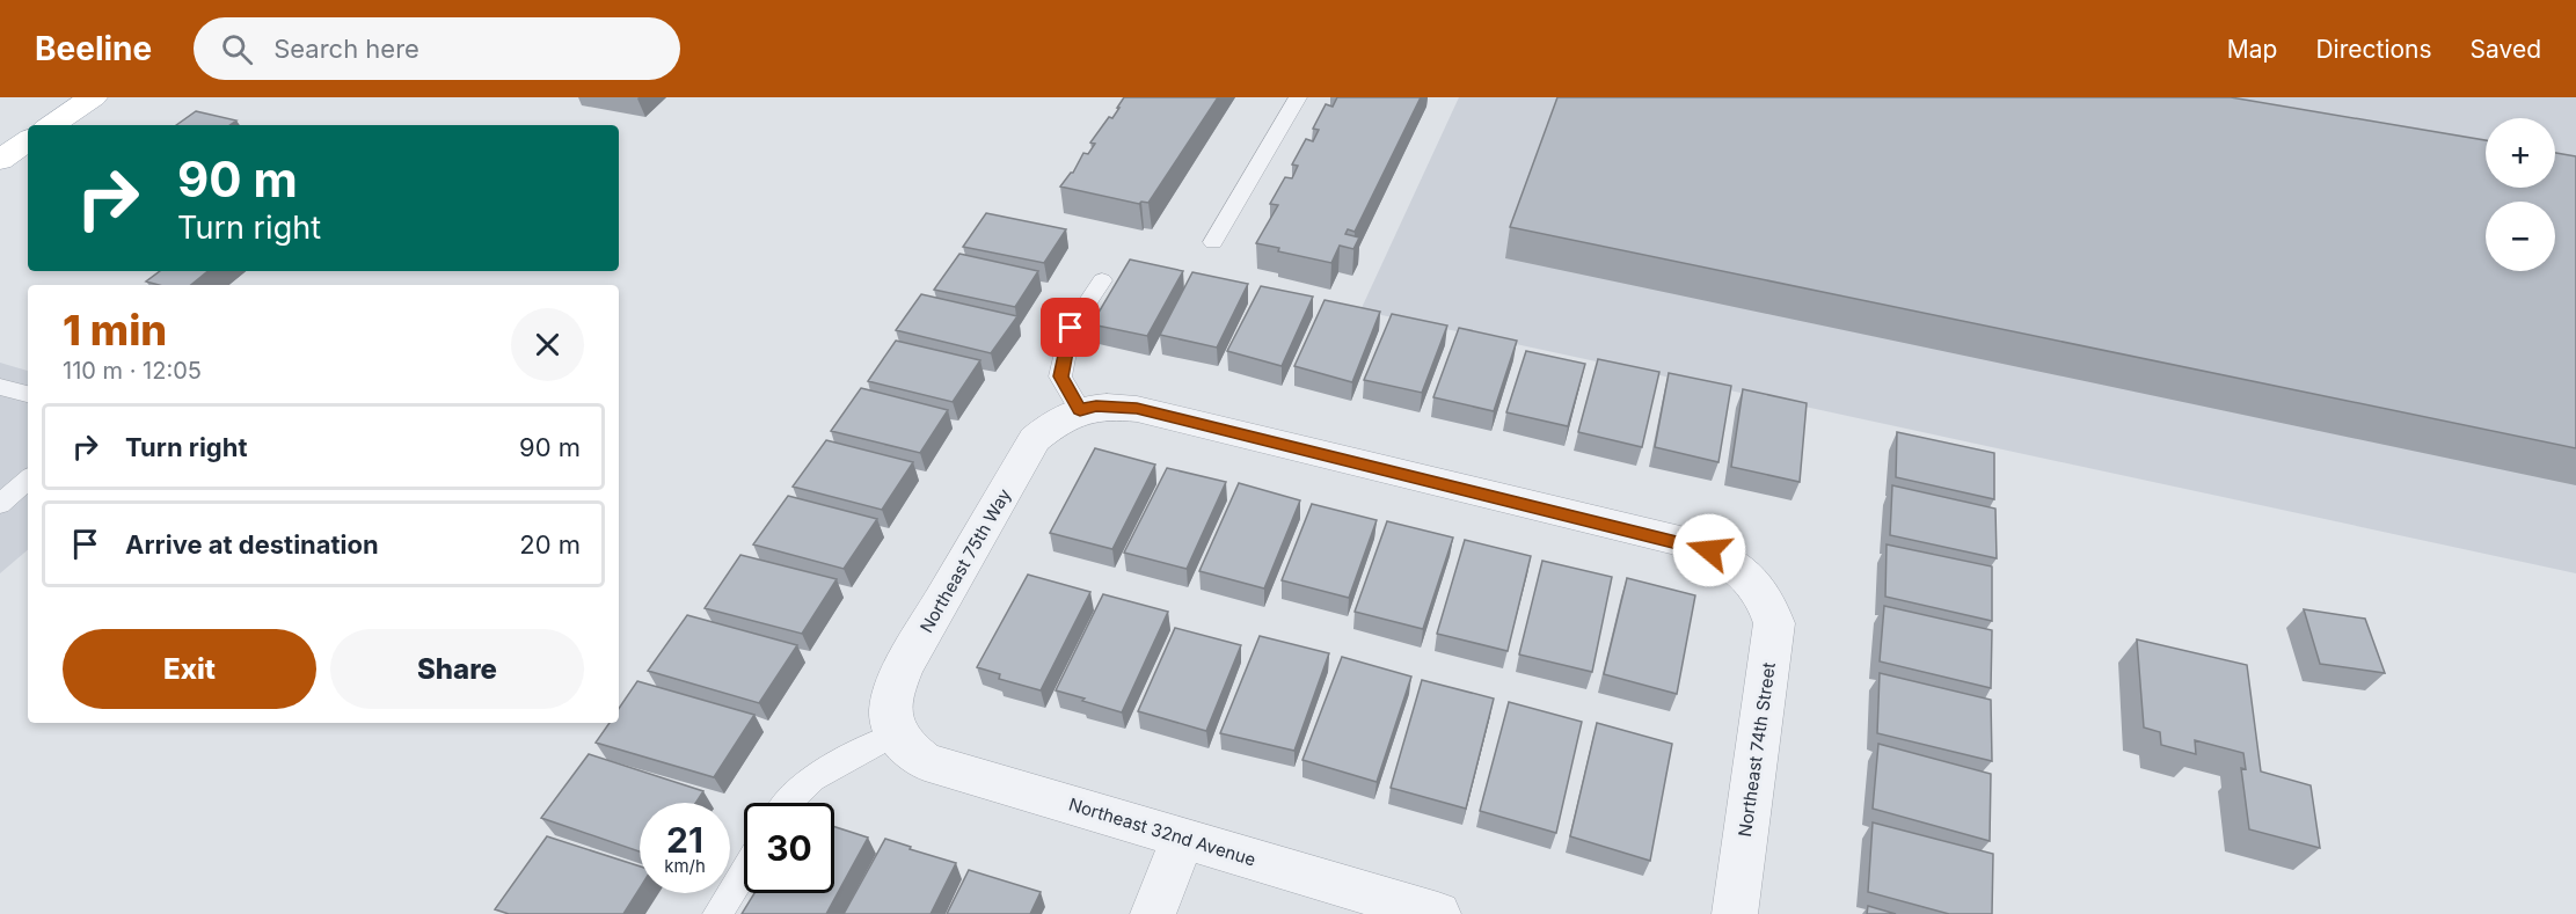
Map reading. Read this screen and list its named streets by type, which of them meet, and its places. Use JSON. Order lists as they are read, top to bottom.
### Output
{
  "streets": {
    "street": ["Northeast 75th Way", "Northeast 74th Street", "Northeast 32nd Avenue"]
  },
  "crossings": [
    ["Northeast 75th Way", "Northeast 74th Street"],
    ["Northeast 75th Way", "Northeast 32nd Avenue"]
  ],
  "page": {
    "header": "Beeline",
    "search": "Search here",
    "nav": ["Map", "Directions", "Saved"],
    "map_buttons": ["+", "−"],
    "turn": ["90 m", "Turn right"],
    "heading": ["1 min", "110 m · 12:05"],
    "list": [
      {
        "name": "Turn right",
        "value": "90 m"
      },
      {
        "name": "Arrive at destination",
        "value": "20 m"
      }
    ],
    "buttons": ["Exit", "Share"],
    "speed": "21 km/h",
    "limit": "30"
  }
}
